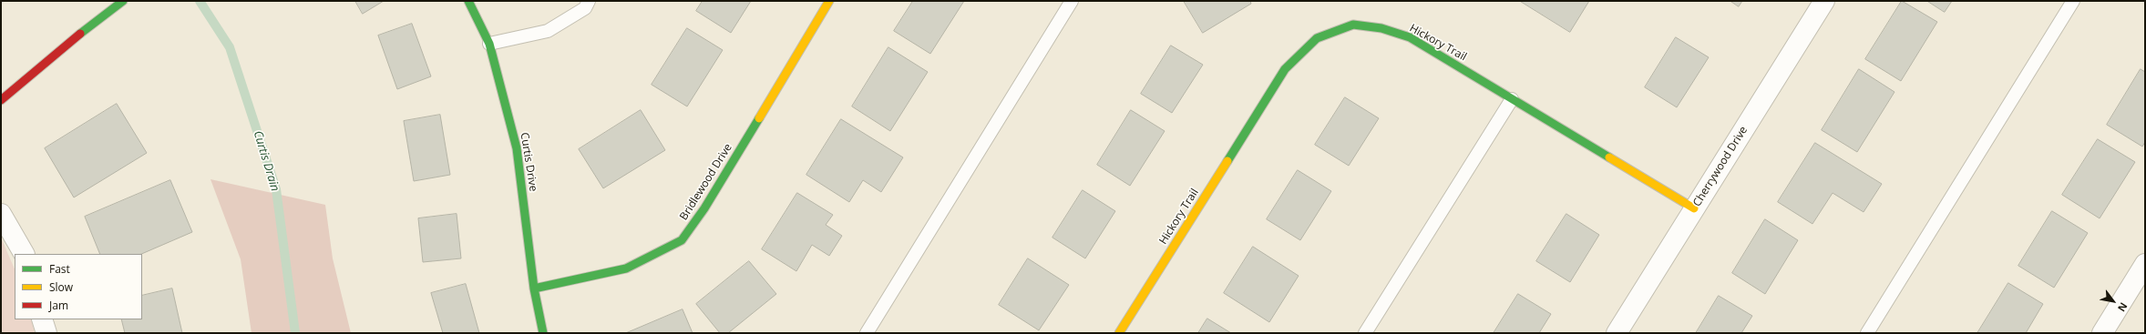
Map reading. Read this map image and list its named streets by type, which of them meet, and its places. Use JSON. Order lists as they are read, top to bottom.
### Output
{
  "streets": {
    "street": [
      "Hickory Trail",
      "Curtis Drive",
      "Cherrywood Drive",
      "Bridlewood Drive"
    ]
  },
  "crossings": [
    ["Hickory Trail", "Cherrywood Drive"],
    ["Curtis Drive", "Bridlewood Drive"]
  ],
  "water": ["Curtis Drain"],
  "legend": ["Fast", "Slow", "Jam"],
  "north": "bottom right"
}
